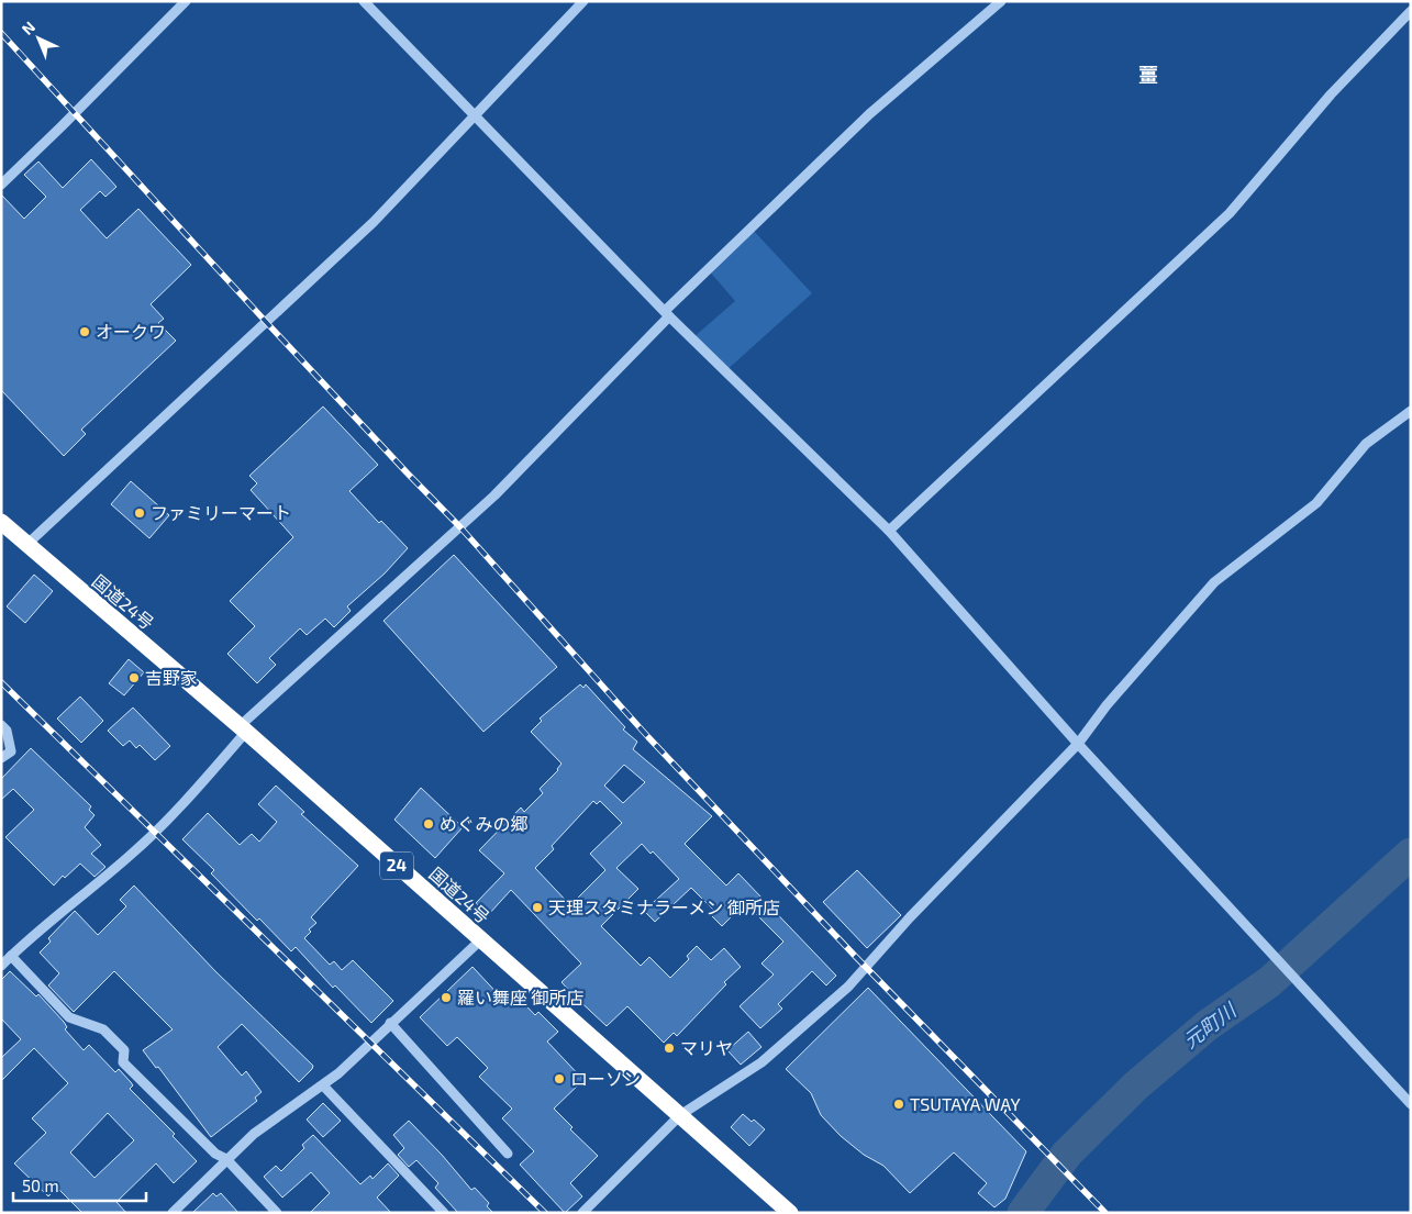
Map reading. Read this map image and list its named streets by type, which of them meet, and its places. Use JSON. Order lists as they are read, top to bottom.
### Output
{
  "streets": {
    "highway": ["国道24号", "24"]
  },
  "districts": ["薑"],
  "water": ["元町川"],
  "places": [
    "オークワ",
    "ファミリーマート",
    "吉野家",
    "めぐみの郷",
    "天理スタミナラーメン 御所店",
    "羅い舞座 御所店",
    "マリヤ",
    "ローソン",
    "TSUTAYA WAY"
  ],
  "scale_bar": "50 m",
  "north": "top left"
}
